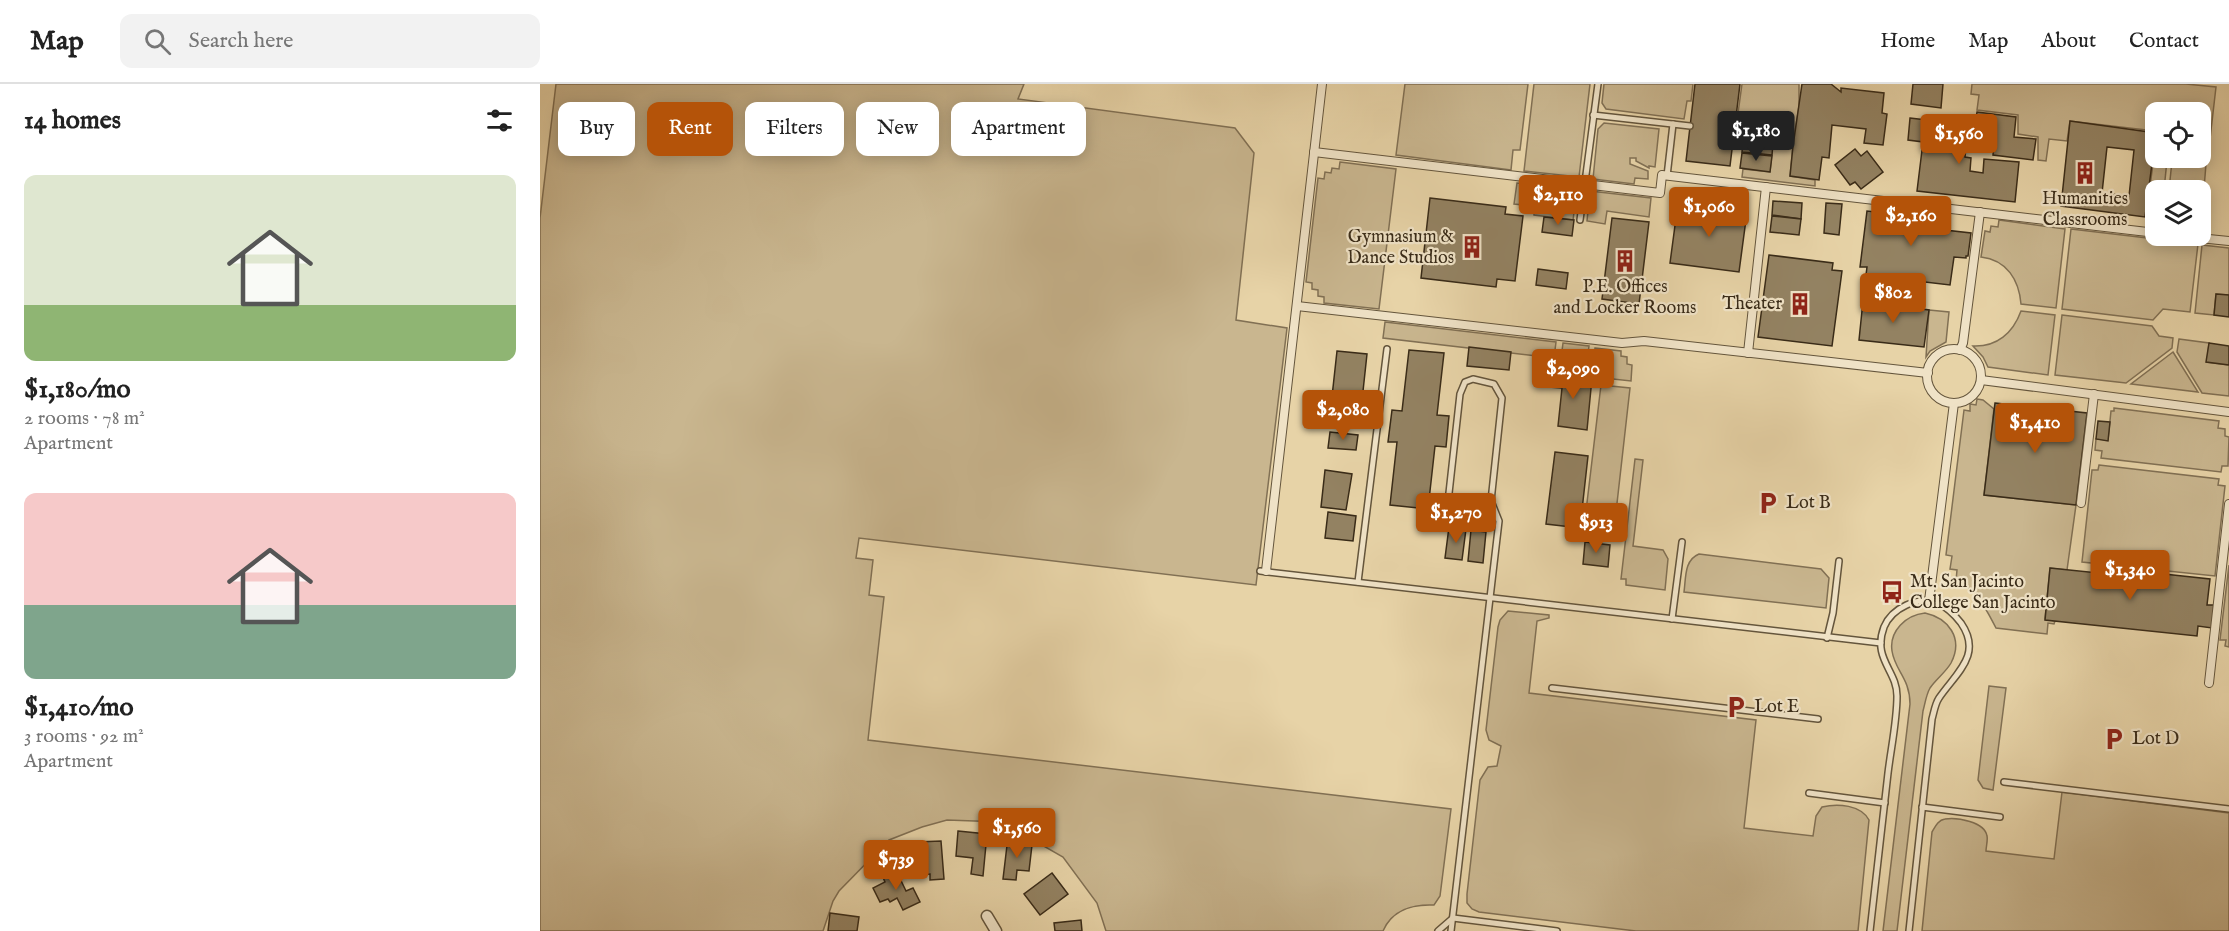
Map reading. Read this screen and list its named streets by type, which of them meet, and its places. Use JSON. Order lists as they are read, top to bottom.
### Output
{
  "places": {
    "building": [
      "Humanities Classrooms",
      "Gymnasium & Dance Studios",
      "P.E. Offices and Locker Rooms",
      "Theater"
    ],
    "parking": ["Lot B", "Lot E", "Lot D"],
    "bus stop": ["Mt. San Jacinto College San Jacinto"]
  },
  "page": {
    "header": "Map",
    "search": "Search here",
    "nav": [
      "Home",
      "Map",
      "About",
      "Contact"
    ],
    "heading": "14 homes",
    "chip": [
      "Buy",
      "Rent",
      "Filters",
      "New",
      "Apartment"
    ],
    "price": [
      "$1,180",
      "$1,560",
      "$2,110",
      "$1,060",
      "$2,160",
      "$802",
      "$2,090",
      "$2,080",
      "$1,410",
      "$1,270",
      "$913",
      "$1,340",
      "$1,560",
      "$739"
    ],
    "list": [
      {
        "name": "$1,180/mo",
        "note": "2 rooms · 78 m² · Apartment"
      },
      {
        "name": "$1,410/mo",
        "note": "3 rooms · 92 m² · Apartment"
      }
    ]
  }
}
